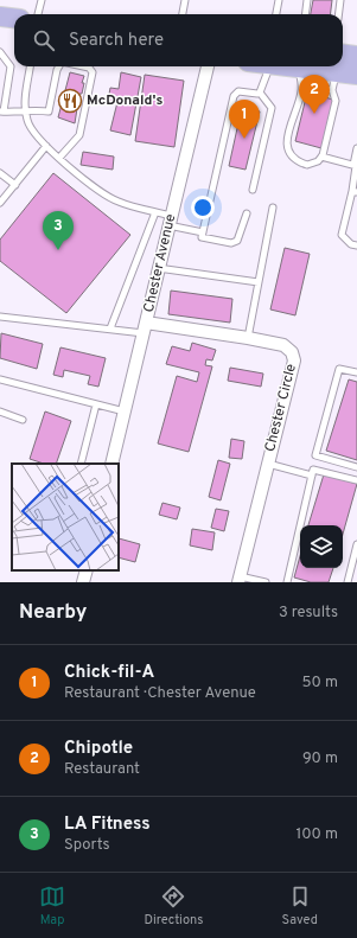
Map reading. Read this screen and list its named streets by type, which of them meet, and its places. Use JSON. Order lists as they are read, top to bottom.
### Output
{
  "streets": {
    "street": ["Chester Avenue", "Chester Circle"]
  },
  "crossings": [
    ["Chester Avenue", "Chester Circle"]
  ],
  "places": {
    "restaurant": ["McDonald's"]
  },
  "page": {
    "search": "Search here",
    "pins": ["2", "1", "3"],
    "heading": ["Nearby", "3 results"],
    "list": [
      {
        "mark": "1",
        "name": "Chick-fil-A",
        "note": "Restaurant · Chester Avenue",
        "value": "50 m"
      },
      {
        "mark": "2",
        "name": "Chipotle",
        "note": "Restaurant",
        "value": "90 m"
      },
      {
        "mark": "3",
        "name": "LA Fitness",
        "note": "Sports",
        "value": "100 m"
      }
    ],
    "nav": ["Map", "Directions", "Saved"]
  }
}
